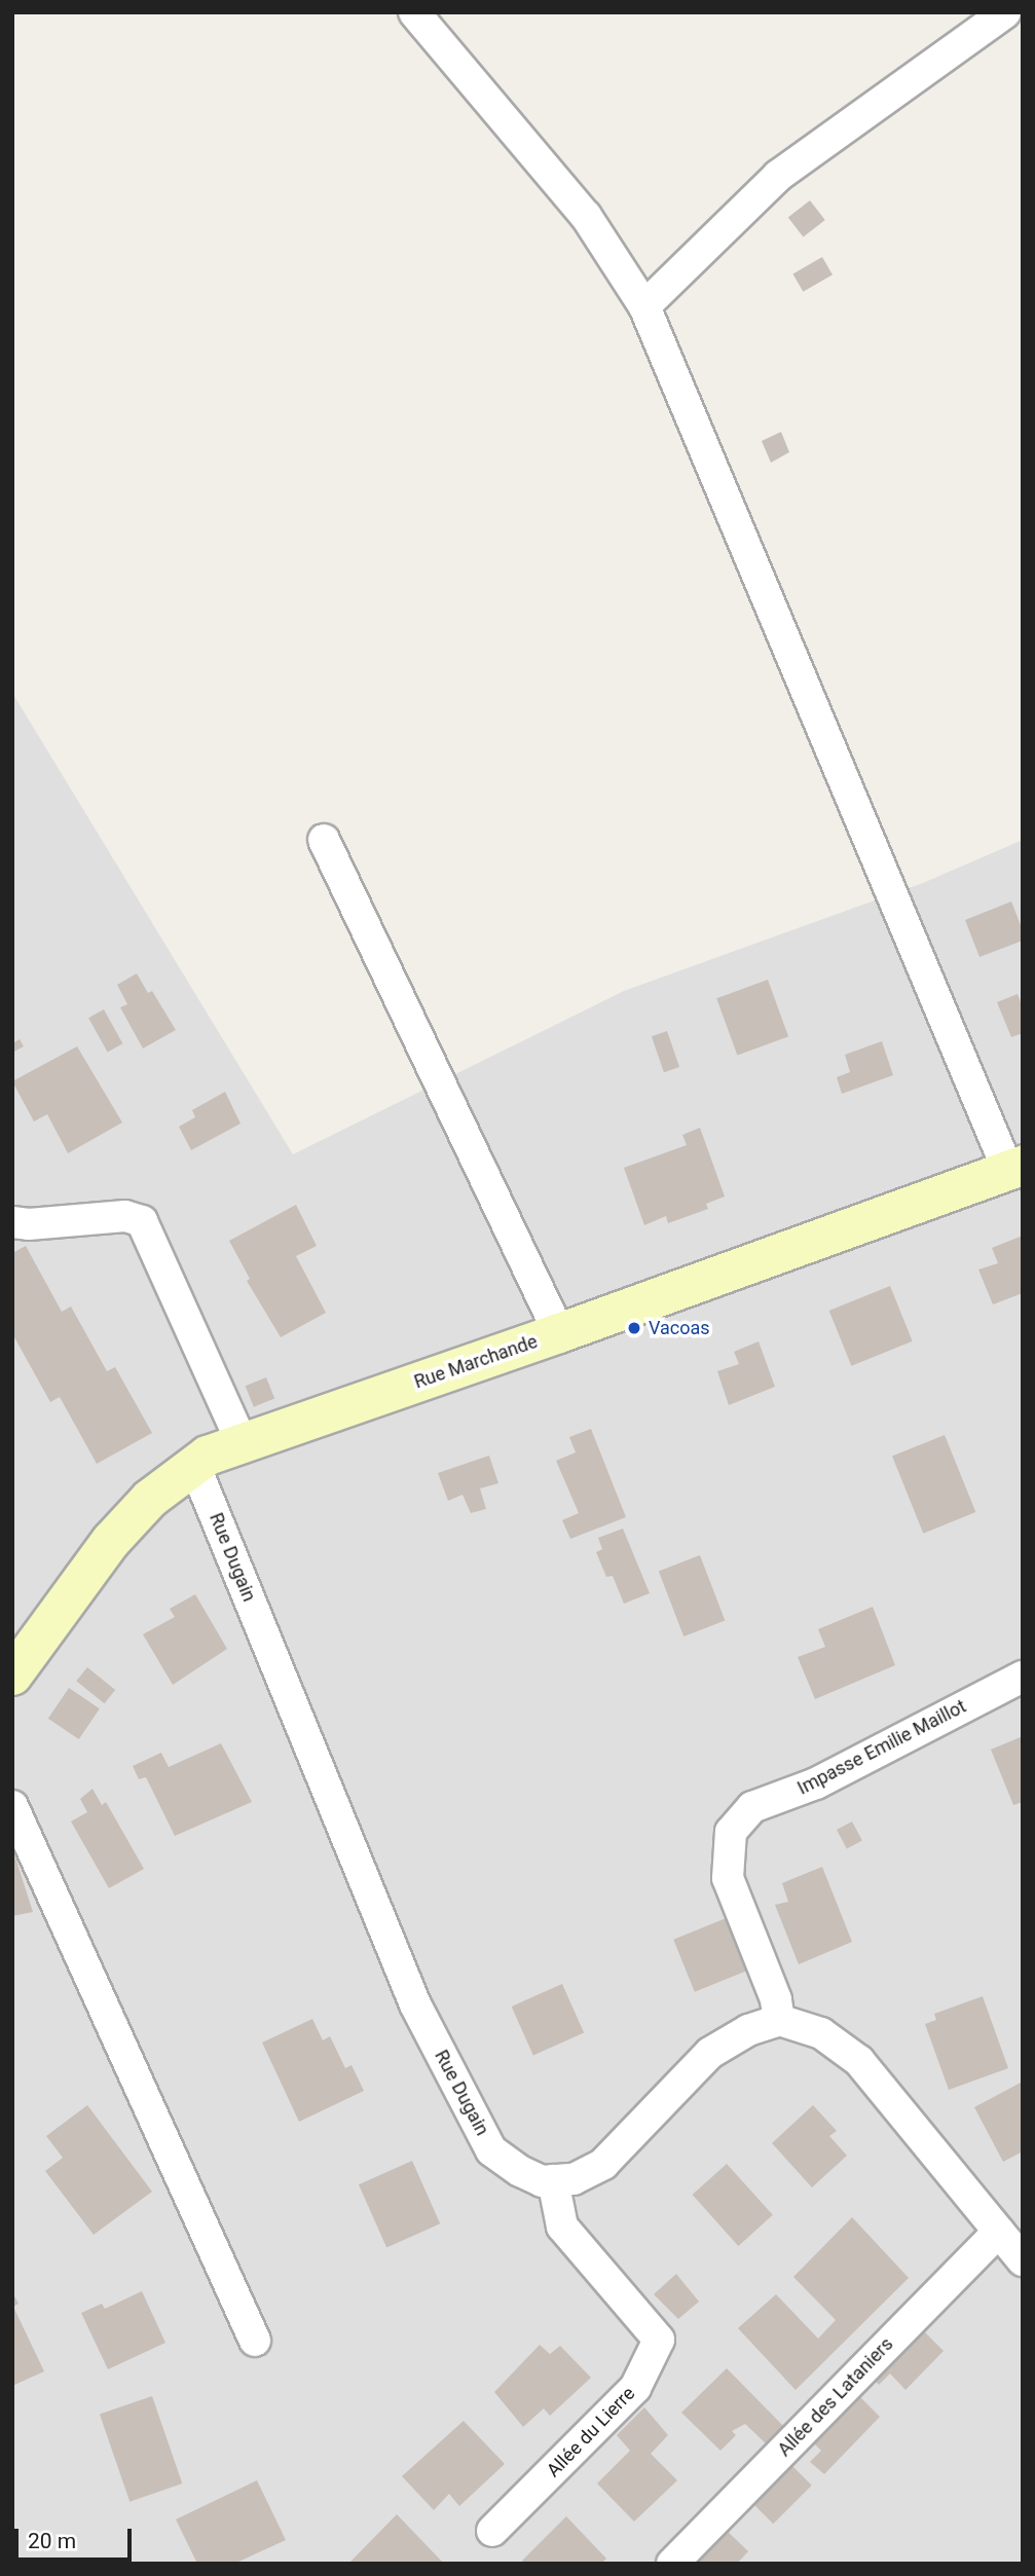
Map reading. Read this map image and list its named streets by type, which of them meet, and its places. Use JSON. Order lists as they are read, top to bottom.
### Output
{
  "streets": {
    "main road": ["Rue Marchande"],
    "street": [
      "Rue Dugain",
      "Impasse Emilie Maillot",
      "Allée des Lataniers",
      "Allée du Lierre"
    ]
  },
  "crossings": [
    ["Rue Marchande", "Rue Dugain"],
    ["Rue Dugain", "Impasse Emilie Maillot"],
    ["Rue Dugain", "Allée du Lierre"]
  ],
  "places": ["Vacoas"],
  "scale_bar": "20 m"
}
